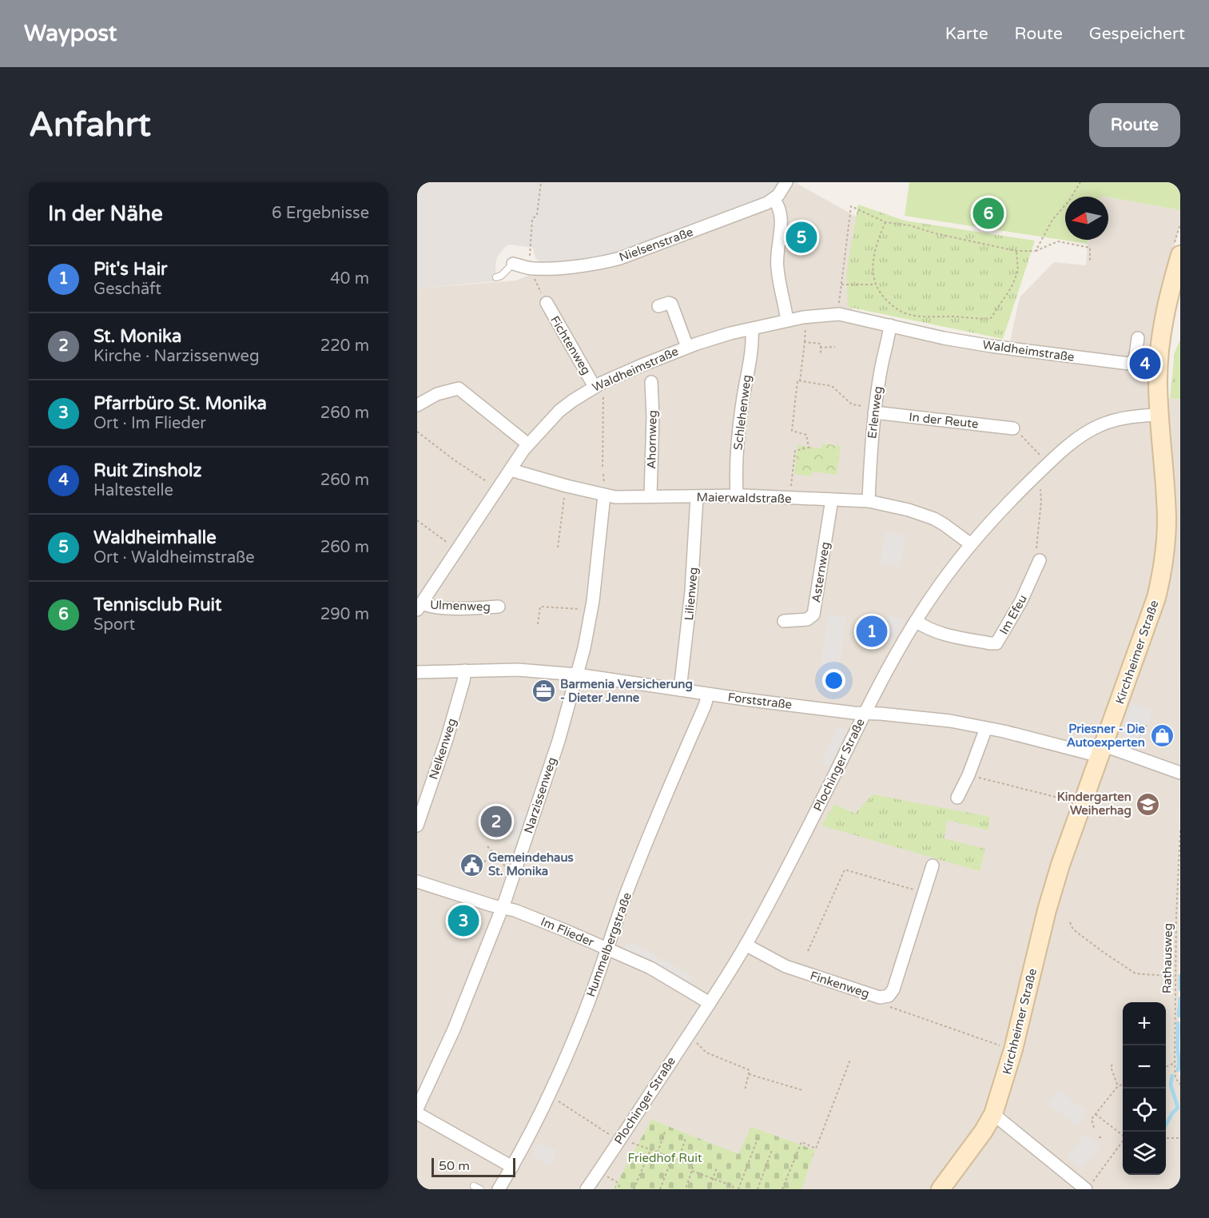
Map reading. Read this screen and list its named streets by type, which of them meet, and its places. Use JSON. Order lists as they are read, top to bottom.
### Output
{
  "streets": {
    "main road": ["Kirchheimer Straße"],
    "street": [
      "Nielsenstraße",
      "Fichtenweg",
      "Waldheimstraße",
      "Schlehenweg",
      "Erlenweg",
      "In der Reute",
      "Ahornweg",
      "Maierwaldstraße",
      "Asternweg",
      "Lilienweg",
      "Ulmenweg",
      "Im Efeu",
      "Forststraße",
      "Nelkenweg",
      "Plochinger Straße",
      "Narzissenweg",
      "Im Flieder",
      "Hummelbergstraße",
      "Finkenweg"
    ],
    "path": ["Rathausweg"]
  },
  "crossings": [
    ["Fichtenweg", "Waldheimstraße"],
    ["Waldheimstraße", "Schlehenweg"],
    ["Waldheimstraße", "Erlenweg"],
    ["Waldheimstraße", "Maierwaldstraße"],
    ["Waldheimstraße", "Ulmenweg"],
    ["Schlehenweg", "Maierwaldstraße"],
    ["Erlenweg", "In der Reute"],
    ["Erlenweg", "Maierwaldstraße"],
    ["Ahornweg", "Maierwaldstraße"],
    ["Maierwaldstraße", "Asternweg"],
    ["Maierwaldstraße", "Lilienweg"],
    ["Maierwaldstraße", "Plochinger Straße"],
    ["Maierwaldstraße", "Narzissenweg"],
    ["Lilienweg", "Forststraße"],
    ["Im Efeu", "Plochinger Straße"],
    ["Kirchheimer Straße", "Forststraße"],
    ["Kirchheimer Straße", "Plochinger Straße"],
    ["Forststraße", "Nelkenweg"],
    ["Forststraße", "Plochinger Straße"],
    ["Forststraße", "Narzissenweg"],
    ["Forststraße", "Hummelbergstraße"],
    ["Plochinger Straße", "Im Flieder"],
    ["Plochinger Straße", "Finkenweg"],
    ["Narzissenweg", "Im Flieder"],
    ["Im Flieder", "Hummelbergstraße"]
  ],
  "parks": ["Friedhof Ruit"],
  "places": {
    "office": ["Barmenia Versicherung - Dieter Jenne"],
    "shop": ["Priesner - Die Autoexperten"],
    "school or university": ["Kindergarten Weiherhag"],
    "public building": ["Gemeindehaus St. Monika"]
  },
  "scale_bar": "50 m",
  "north": "left",
  "page": {
    "header": "Waypost",
    "nav": ["Karte", "Route", "Gespeichert"],
    "buttons": "Route",
    "title": "Anfahrt",
    "heading": ["In der Nähe", "6 Ergebnisse"],
    "pins": [
      "6",
      "5",
      "4",
      "1",
      "2",
      "3"
    ],
    "list": [
      {
        "mark": "1",
        "name": "Pit's Hair",
        "note": "Geschäft",
        "value": "40 m"
      },
      {
        "mark": "2",
        "name": "St. Monika",
        "note": "Kirche · Narzissenweg",
        "value": "220 m"
      },
      {
        "mark": "3",
        "name": "Pfarrbüro St. Monika",
        "note": "Ort · Im Flieder",
        "value": "260 m"
      },
      {
        "mark": "4",
        "name": "Ruit Zinsholz",
        "note": "Haltestelle",
        "value": "260 m"
      },
      {
        "mark": "5",
        "name": "Waldheimhalle",
        "note": "Ort · Waldheimstraße",
        "value": "260 m"
      },
      {
        "mark": "6",
        "name": "Tennisclub Ruit",
        "note": "Sport",
        "value": "290 m"
      }
    ],
    "map_buttons": ["+", "−"],
    "scale": "50 m"
  }
}
